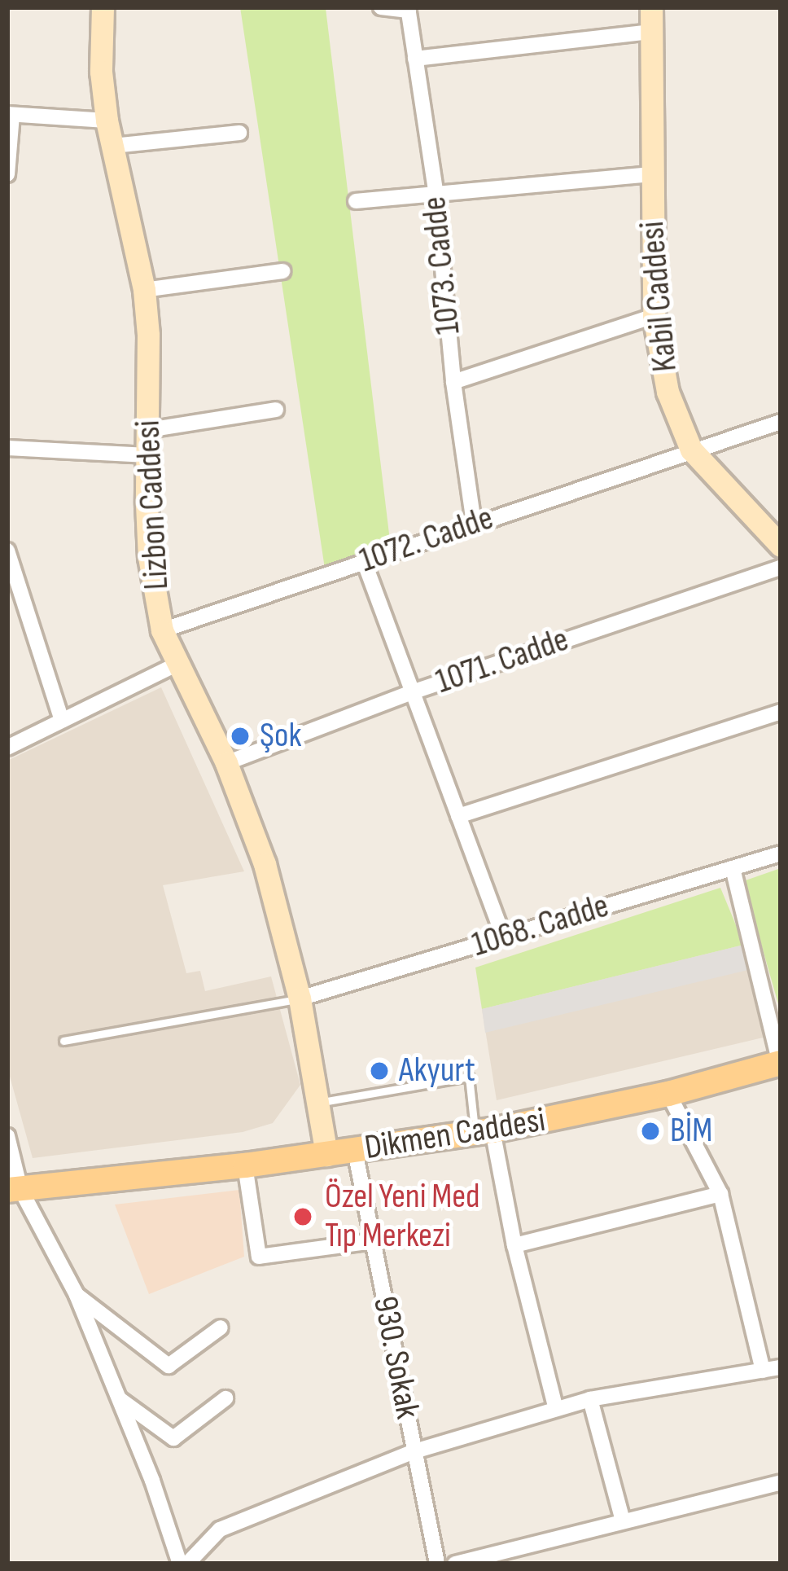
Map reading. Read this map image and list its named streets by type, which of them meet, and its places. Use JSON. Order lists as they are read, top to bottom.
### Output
{
  "streets": {
    "main road": ["Kabil Caddesi", "Lizbon Caddesi", "Dikmen Caddesi"],
    "street": [
      "1073. Cadde",
      "1072. Cadde",
      "1071. Cadde",
      "1068. Cadde",
      "930. Sokak"
    ]
  },
  "crossings": [
    ["1073. Cadde", "1072. Cadde"],
    ["Kabil Caddesi", "1072. Cadde"],
    ["Lizbon Caddesi", "1072. Cadde"],
    ["Lizbon Caddesi", "1071. Cadde"],
    ["Lizbon Caddesi", "1068. Cadde"],
    ["Lizbon Caddesi", "Dikmen Caddesi"],
    ["Dikmen Caddesi", "930. Sokak"]
  ],
  "places": [
    "Şok",
    "Akyurt",
    "BİM",
    "Özel Yeni Med Tıp Merkezi"
  ]
}
